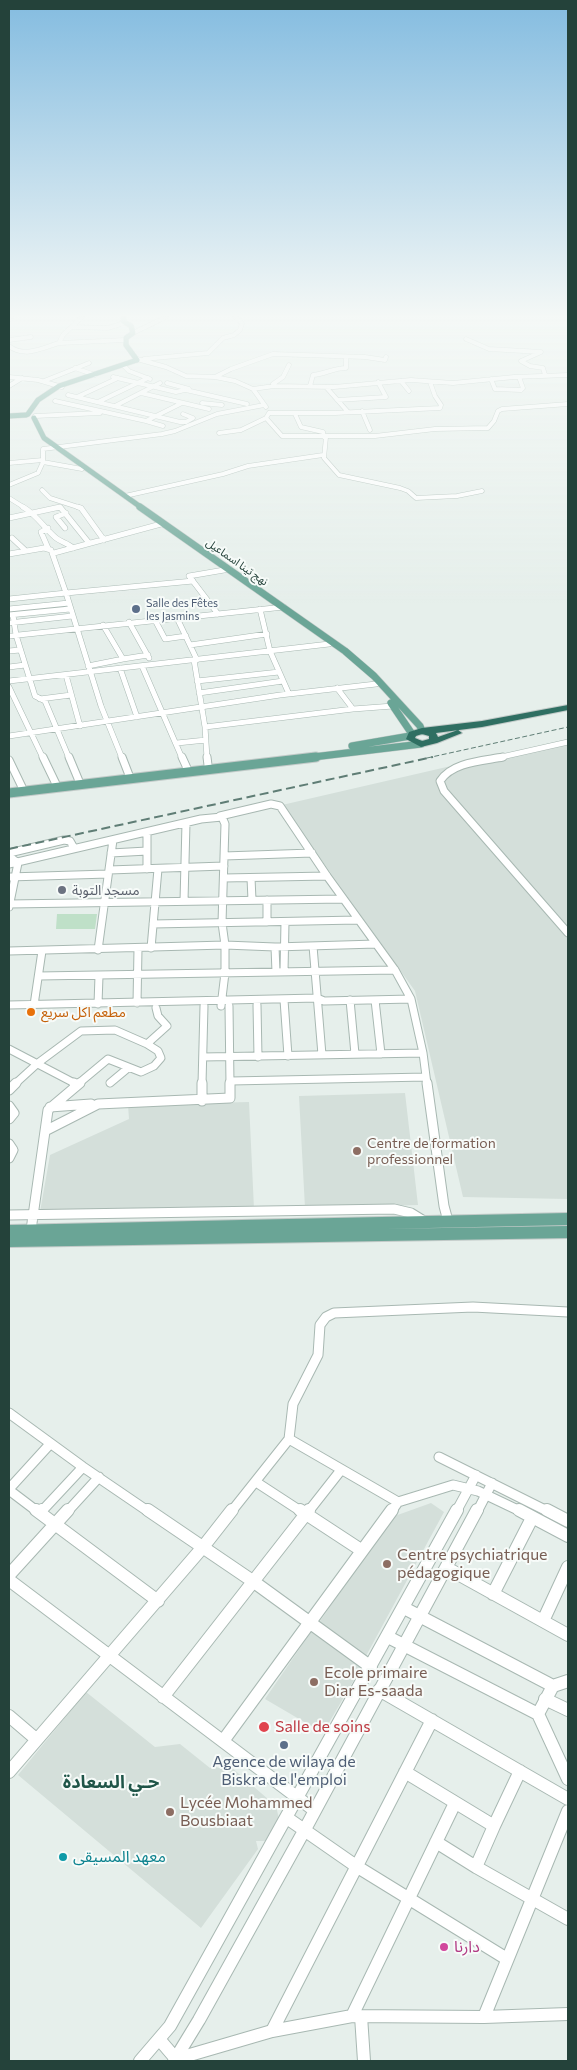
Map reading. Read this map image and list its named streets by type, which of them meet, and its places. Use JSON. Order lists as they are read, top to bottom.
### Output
{
  "streets": {
    "main road": ["نهج تينا اسماعيل"]
  },
  "districts": ["حـي السعادة"],
  "places": [
    "Salle des Fêtes les Jasmins",
    "مسجد التوبة",
    "مطعم اكل سريع",
    "Centre de formation professionnel",
    "Centre psychiatrique pédagogique",
    "Ecole primaire Diar Es-saada",
    "Salle de soins",
    "Agence de wilaya de Biskra de l'emploi",
    "Lycée Mohammed Bousbiaat",
    "معهد المسيقى",
    "دارنا"
  ]
}
